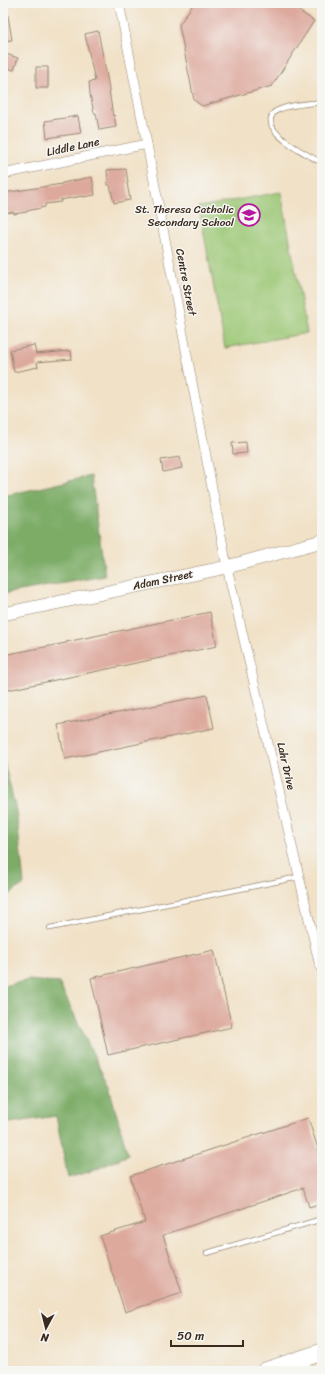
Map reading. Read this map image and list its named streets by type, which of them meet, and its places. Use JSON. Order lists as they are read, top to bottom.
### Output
{
  "streets": {
    "street": [
      "Liddle Lane",
      "Centre Street",
      "Adam Street",
      "Lahr Drive"
    ]
  },
  "crossings": [
    ["Liddle Lane", "Centre Street"],
    ["Centre Street", "Adam Street"],
    ["Centre Street", "Lahr Drive"],
    ["Adam Street", "Lahr Drive"]
  ],
  "places": {
    "school or university": ["St. Theresa Catholic Secondary School"]
  },
  "scale_bar": "50 m",
  "north": "bottom"
}
